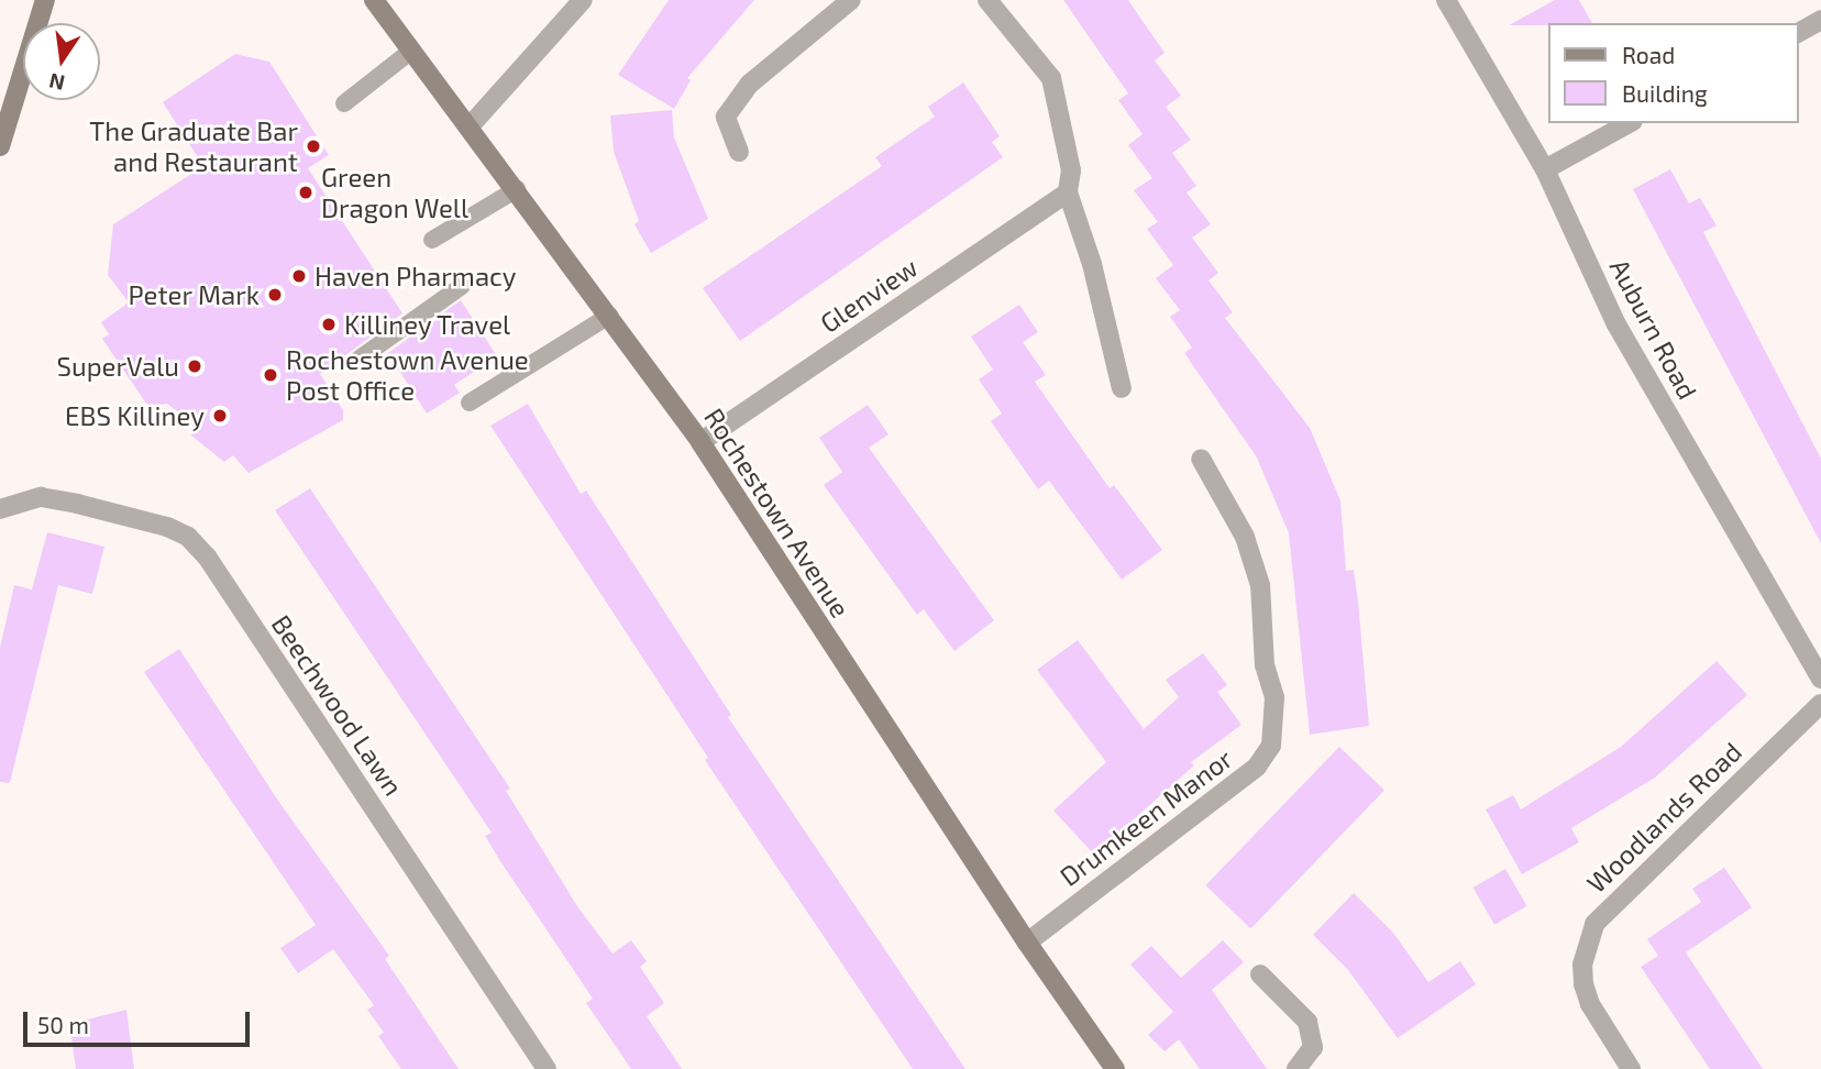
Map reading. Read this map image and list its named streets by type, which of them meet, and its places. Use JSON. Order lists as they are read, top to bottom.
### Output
{
  "streets": {
    "main road": ["Rochestown Avenue"],
    "street": [
      "Glenview",
      "Auburn Road",
      "Beechwood Lawn",
      "Drumkeen Manor",
      "Woodlands Road"
    ]
  },
  "crossings": [
    ["Glenview", "Rochestown Avenue"],
    ["Rochestown Avenue", "Drumkeen Manor"]
  ],
  "places": [
    "The Graduate Bar and Restaurant",
    "Green Dragon Well",
    "Haven Pharmacy",
    "Peter Mark",
    "Killiney Travel",
    "SuperValu",
    "Rochestown Avenue Post Office",
    "EBS Killiney"
  ],
  "legend": ["Road", "Building"],
  "scale_bar": "50 m",
  "north": "bottom"
}
